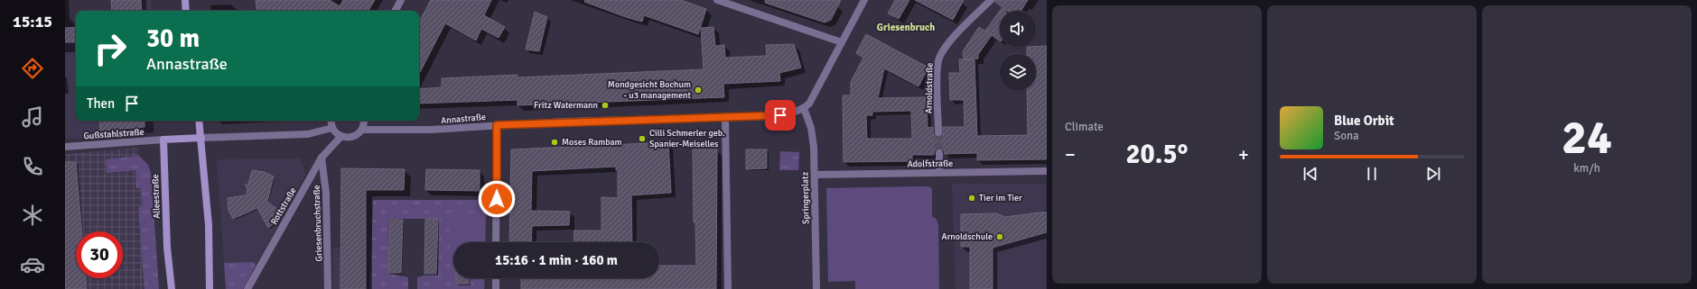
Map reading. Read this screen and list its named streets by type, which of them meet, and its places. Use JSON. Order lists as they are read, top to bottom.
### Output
{
  "streets": {
    "main road": ["Alleestraße"],
    "street": [
      "Arnoldstraße",
      "Annastraße",
      "Gußstahlstraße",
      "Adolfstraße",
      "Springerplatz",
      "Rottstraße",
      "Griesenbruchstraße"
    ]
  },
  "crossings": [
    ["Annastraße", "Springerplatz"],
    ["Gußstahlstraße", "Alleestraße"],
    ["Adolfstraße", "Springerplatz"],
    ["Rottstraße", "Griesenbruchstraße"]
  ],
  "districts": ["Griesenbruch"],
  "places": [
    "Mondgesicht Bochum - u3 management",
    "Fritz Watermann",
    "Cilli Schmerler geb. Spanier-Meiselles",
    "Moses Rambam",
    "Tier im Tier",
    "Arnoldschule"
  ],
  "page": {
    "tabs": "15:15",
    "tile": [
      "Climate",
      ["24", "km/h"]
    ],
    "turn": ["30 m", "Annastraße"],
    "then": "Then",
    "song": ["Blue Orbit", "Sona"],
    "heat": ["−", "20.5°", "+"],
    "limit": "30",
    "trip": "15:16 · 1 min · 160 m"
  }
}
